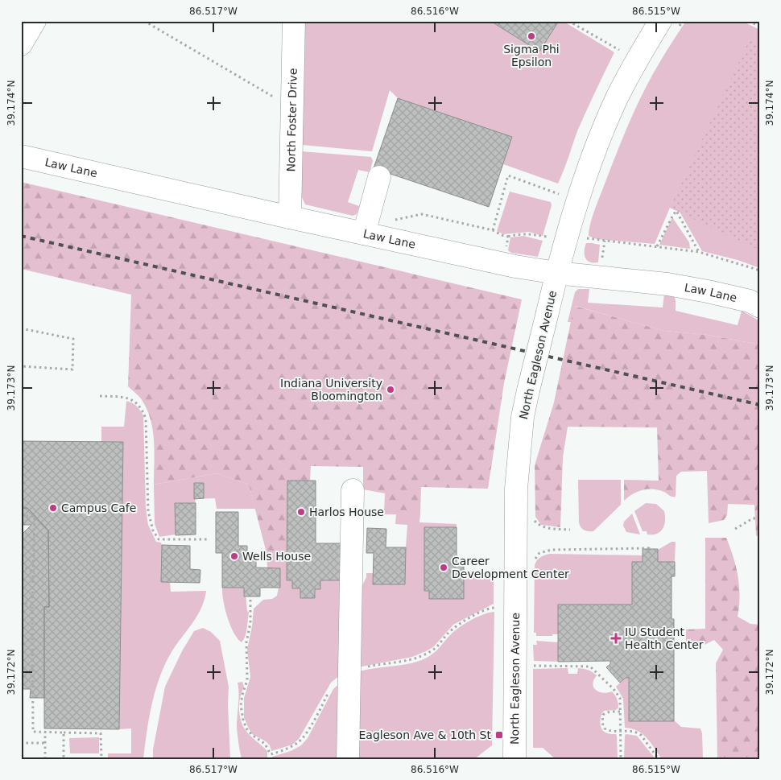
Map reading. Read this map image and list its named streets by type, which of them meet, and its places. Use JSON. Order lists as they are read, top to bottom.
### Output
{
  "streets": {
    "street": ["North Foster Drive", "Law Lane", "North Eagleson Avenue"]
  },
  "crossings": [
    ["North Foster Drive", "Law Lane"],
    ["Law Lane", "North Eagleson Avenue"]
  ],
  "places": {
    "other": [
      "Sigma Phi Epsilon",
      "Indiana University Bloomington",
      "Campus Cafe",
      "Harlos House",
      "Wells House",
      "Career Development Center"
    ],
    "health": ["IU Student Health Center"],
    "transit": ["Eagleson Ave & 10th St"]
  },
  "coordinates": [
    "86.517°W",
    "86.516°W",
    "86.515°W",
    "39.174°N",
    "39.173°N",
    "39.172°N"
  ]
}
